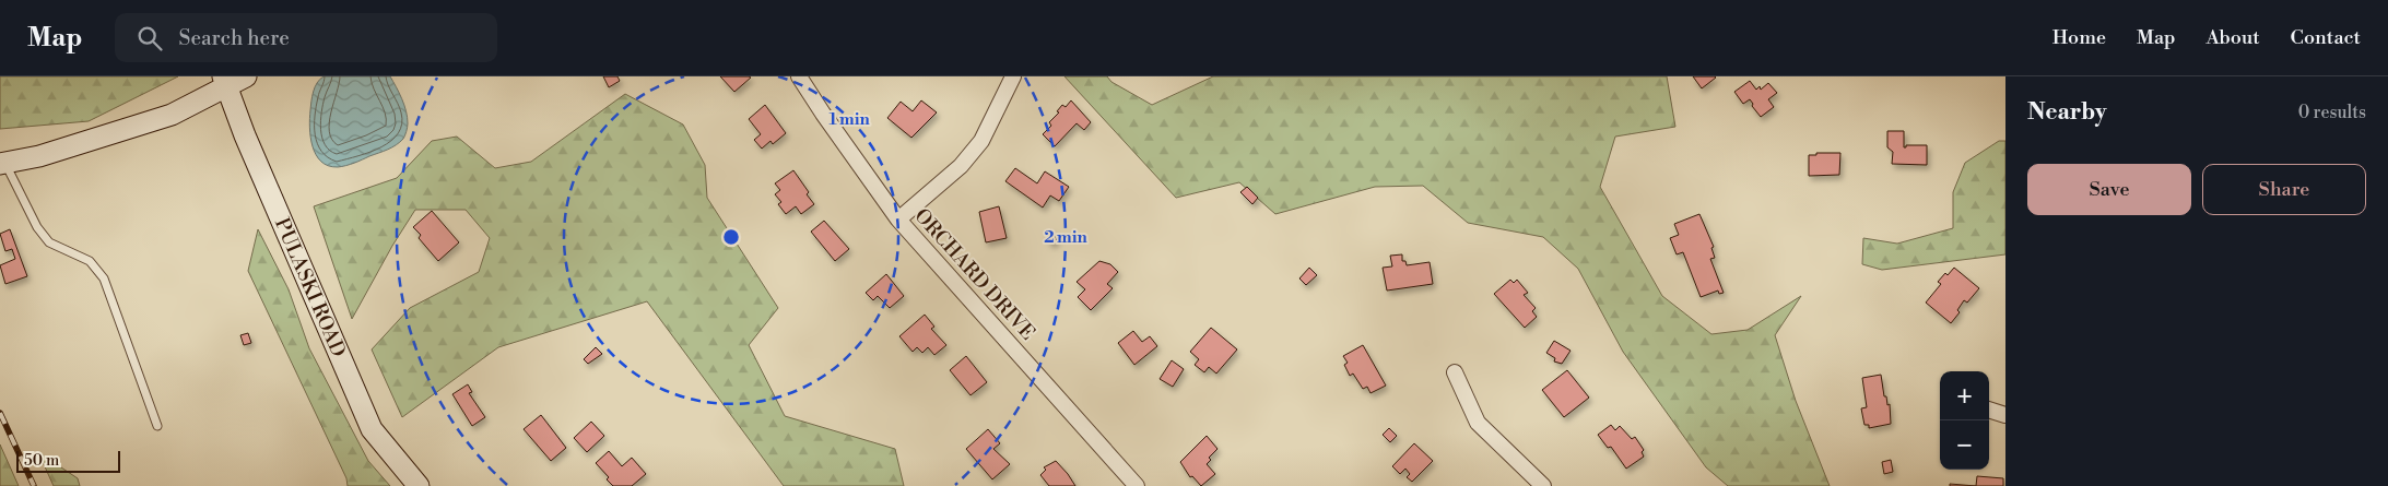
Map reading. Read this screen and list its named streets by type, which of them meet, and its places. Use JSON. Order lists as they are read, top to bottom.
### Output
{
  "streets": {
    "main road": ["PULASKI ROAD"],
    "street": ["ORCHARD DRIVE"]
  },
  "scale_bar": "50 m",
  "page": {
    "header": "Map",
    "search": "Search here",
    "nav": [
      "Home",
      "Map",
      "About",
      "Contact"
    ],
    "heading": ["Nearby", "0 results"],
    "buttons": ["Save", "Share"],
    "map_buttons": ["+", "−"],
    "scale": "50 m"
  },
  "rings": ["1 min", "2 min"]
}
